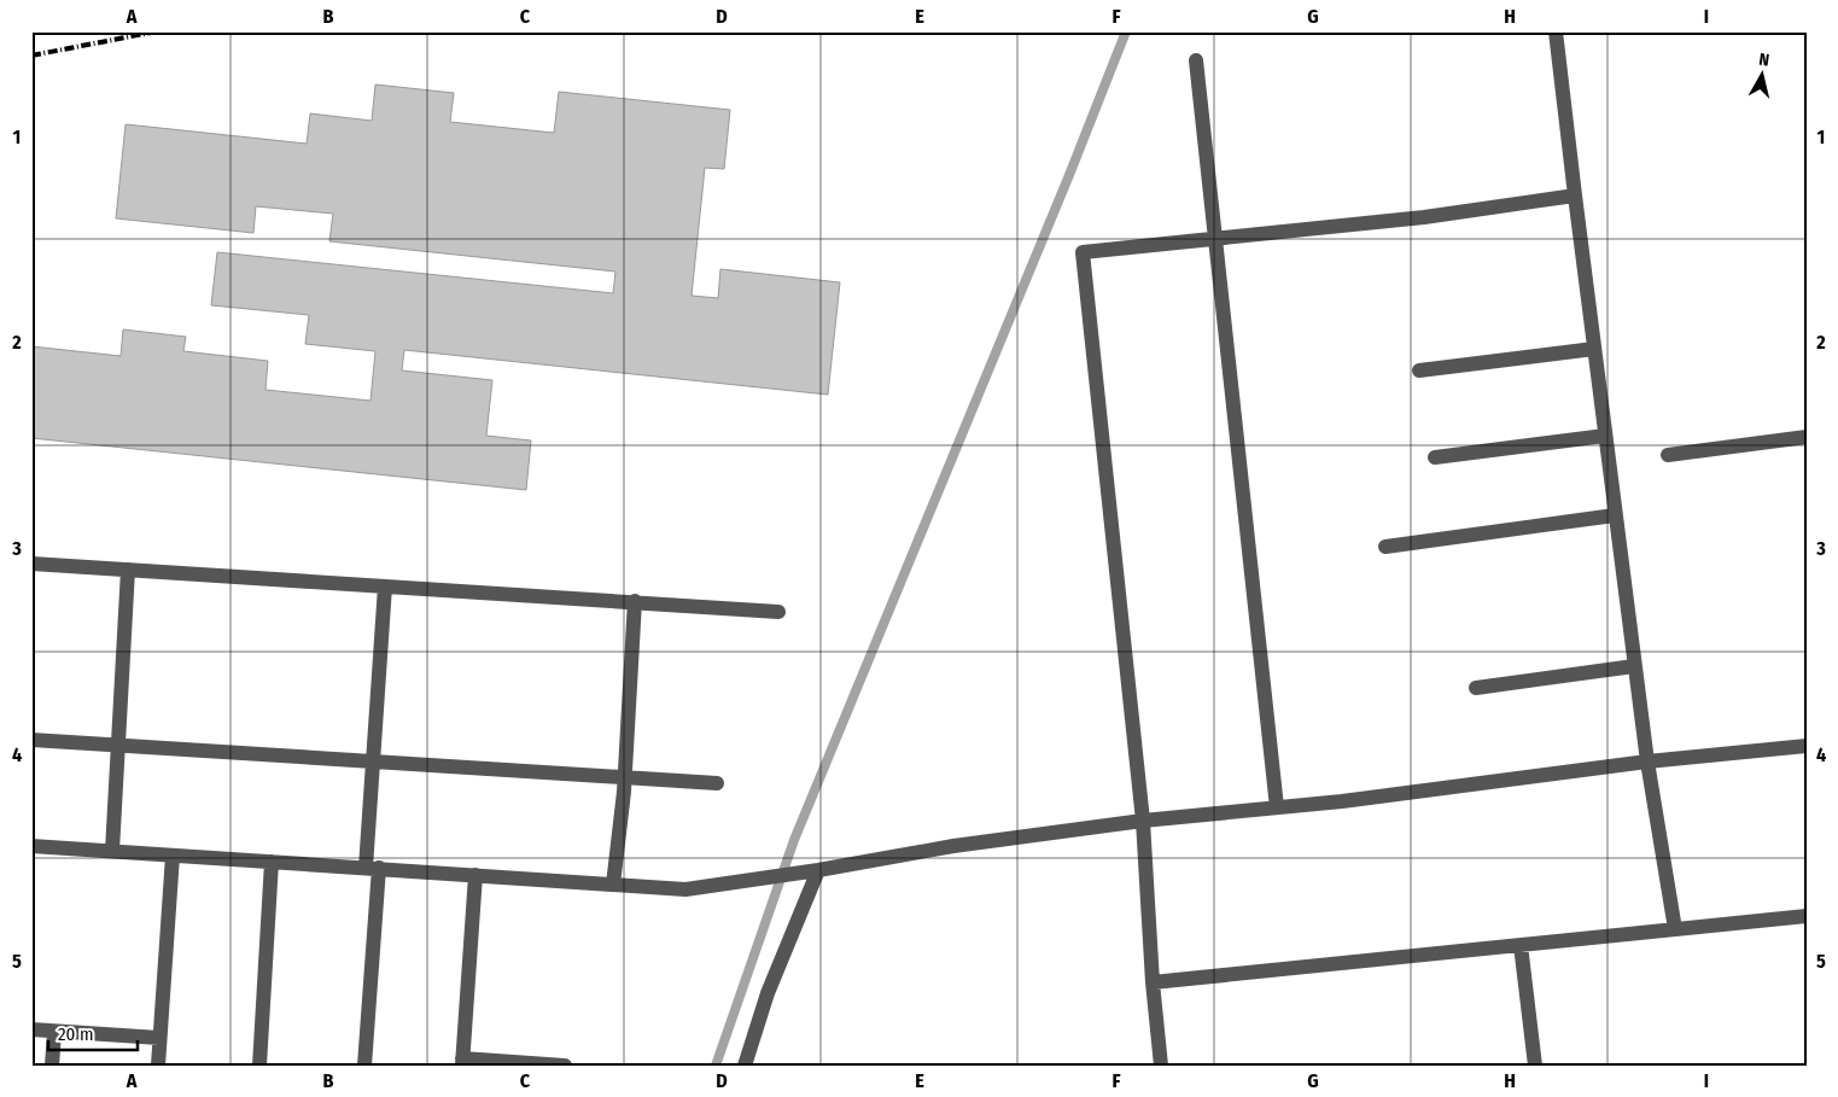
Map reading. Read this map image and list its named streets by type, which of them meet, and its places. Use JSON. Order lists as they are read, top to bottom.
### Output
{
  "scale_bar": "20 m",
  "north": "top",
  "grid": {
    "columns": [
      "A",
      "B",
      "C",
      "D",
      "E",
      "F",
      "G",
      "H",
      "I"
    ],
    "rows": [
      "1",
      "2",
      "3",
      "4",
      "5"
    ]
  }
}
